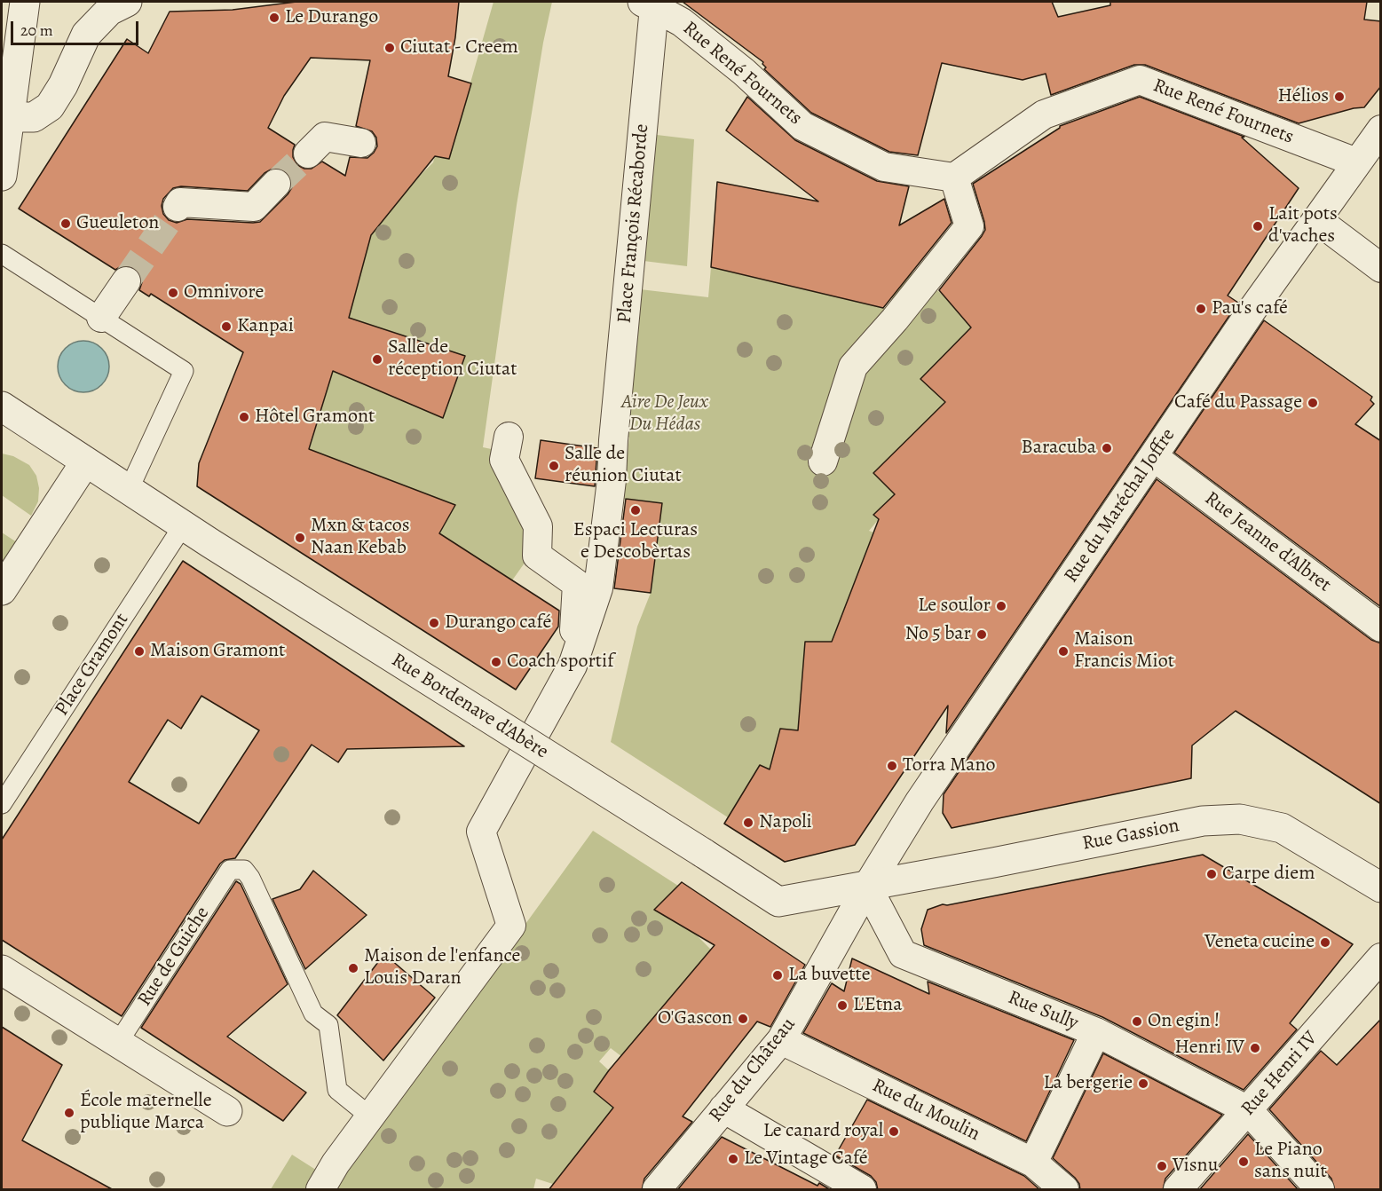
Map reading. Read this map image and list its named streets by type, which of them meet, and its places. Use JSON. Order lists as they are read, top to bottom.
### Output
{
  "streets": {
    "street": [
      "Rue René Fournets",
      "Place François Récaborde",
      "Rue du Maréchal Joffre",
      "Rue Jeanne d'Albret",
      "Rue Bordenave d'Abère",
      "Rue Gassion",
      "Rue Sully",
      "Rue du Château",
      "Rue Henri IV",
      "Rue du Moulin"
    ],
    "lane": ["Place Gramont", "Rue de Guiche"]
  },
  "crossings": [
    ["Rue René Fournets", "Place François Récaborde"],
    ["Rue René Fournets", "Rue du Maréchal Joffre"],
    ["Place François Récaborde", "Rue de Guiche"],
    ["Rue du Maréchal Joffre", "Rue Jeanne d'Albret"],
    ["Rue du Maréchal Joffre", "Rue Bordenave d'Abère"],
    ["Rue du Maréchal Joffre", "Rue Gassion"],
    ["Rue du Maréchal Joffre", "Rue Sully"],
    ["Rue du Maréchal Joffre", "Rue du Château"],
    ["Place Gramont", "Rue Bordenave d'Abère"],
    ["Rue Bordenave d'Abère", "Rue Gassion"],
    ["Rue Bordenave d'Abère", "Rue Sully"],
    ["Rue Bordenave d'Abère", "Rue du Château"],
    ["Rue Gassion", "Rue Sully"],
    ["Rue Gassion", "Rue du Château"],
    ["Rue Sully", "Rue du Château"],
    ["Rue Sully", "Rue Henri IV"],
    ["Rue du Château", "Rue du Moulin"]
  ],
  "parks": ["Aire De Jeux Du Hédas"],
  "places": [
    "Le Durango",
    "Ciutat - Creem",
    "Hélios",
    "Gueuleton",
    "Lait pots d'vaches",
    "Omnivore",
    "Pau's café",
    "Kanpai",
    "Salle de réception Ciutat",
    "Café du Passage",
    "Hôtel Gramont",
    "Baracuba",
    "Salle de réunion Ciutat",
    "Espaci Lecturas e Descobèrtas",
    "Mxn & tacos Naan Kebab",
    "Le soulor",
    "Durango café",
    "No 5 bar",
    "Maison Gramont",
    "Maison Francis Miot",
    "Coach sportif",
    "Torra Mano",
    "Napoli",
    "Carpe diem",
    "Veneta cucine",
    "Maison de l'enfance Louis Daran",
    "La buvette",
    "L'Etna",
    "O'Gascon",
    "On egin !",
    "Henri IV",
    "La bergerie",
    "École maternelle publique Marca",
    "Le canard royal",
    "Le Vintage Café",
    "Le Piano sans nuit",
    "Visnu"
  ],
  "scale_bar": "20 m"
}
